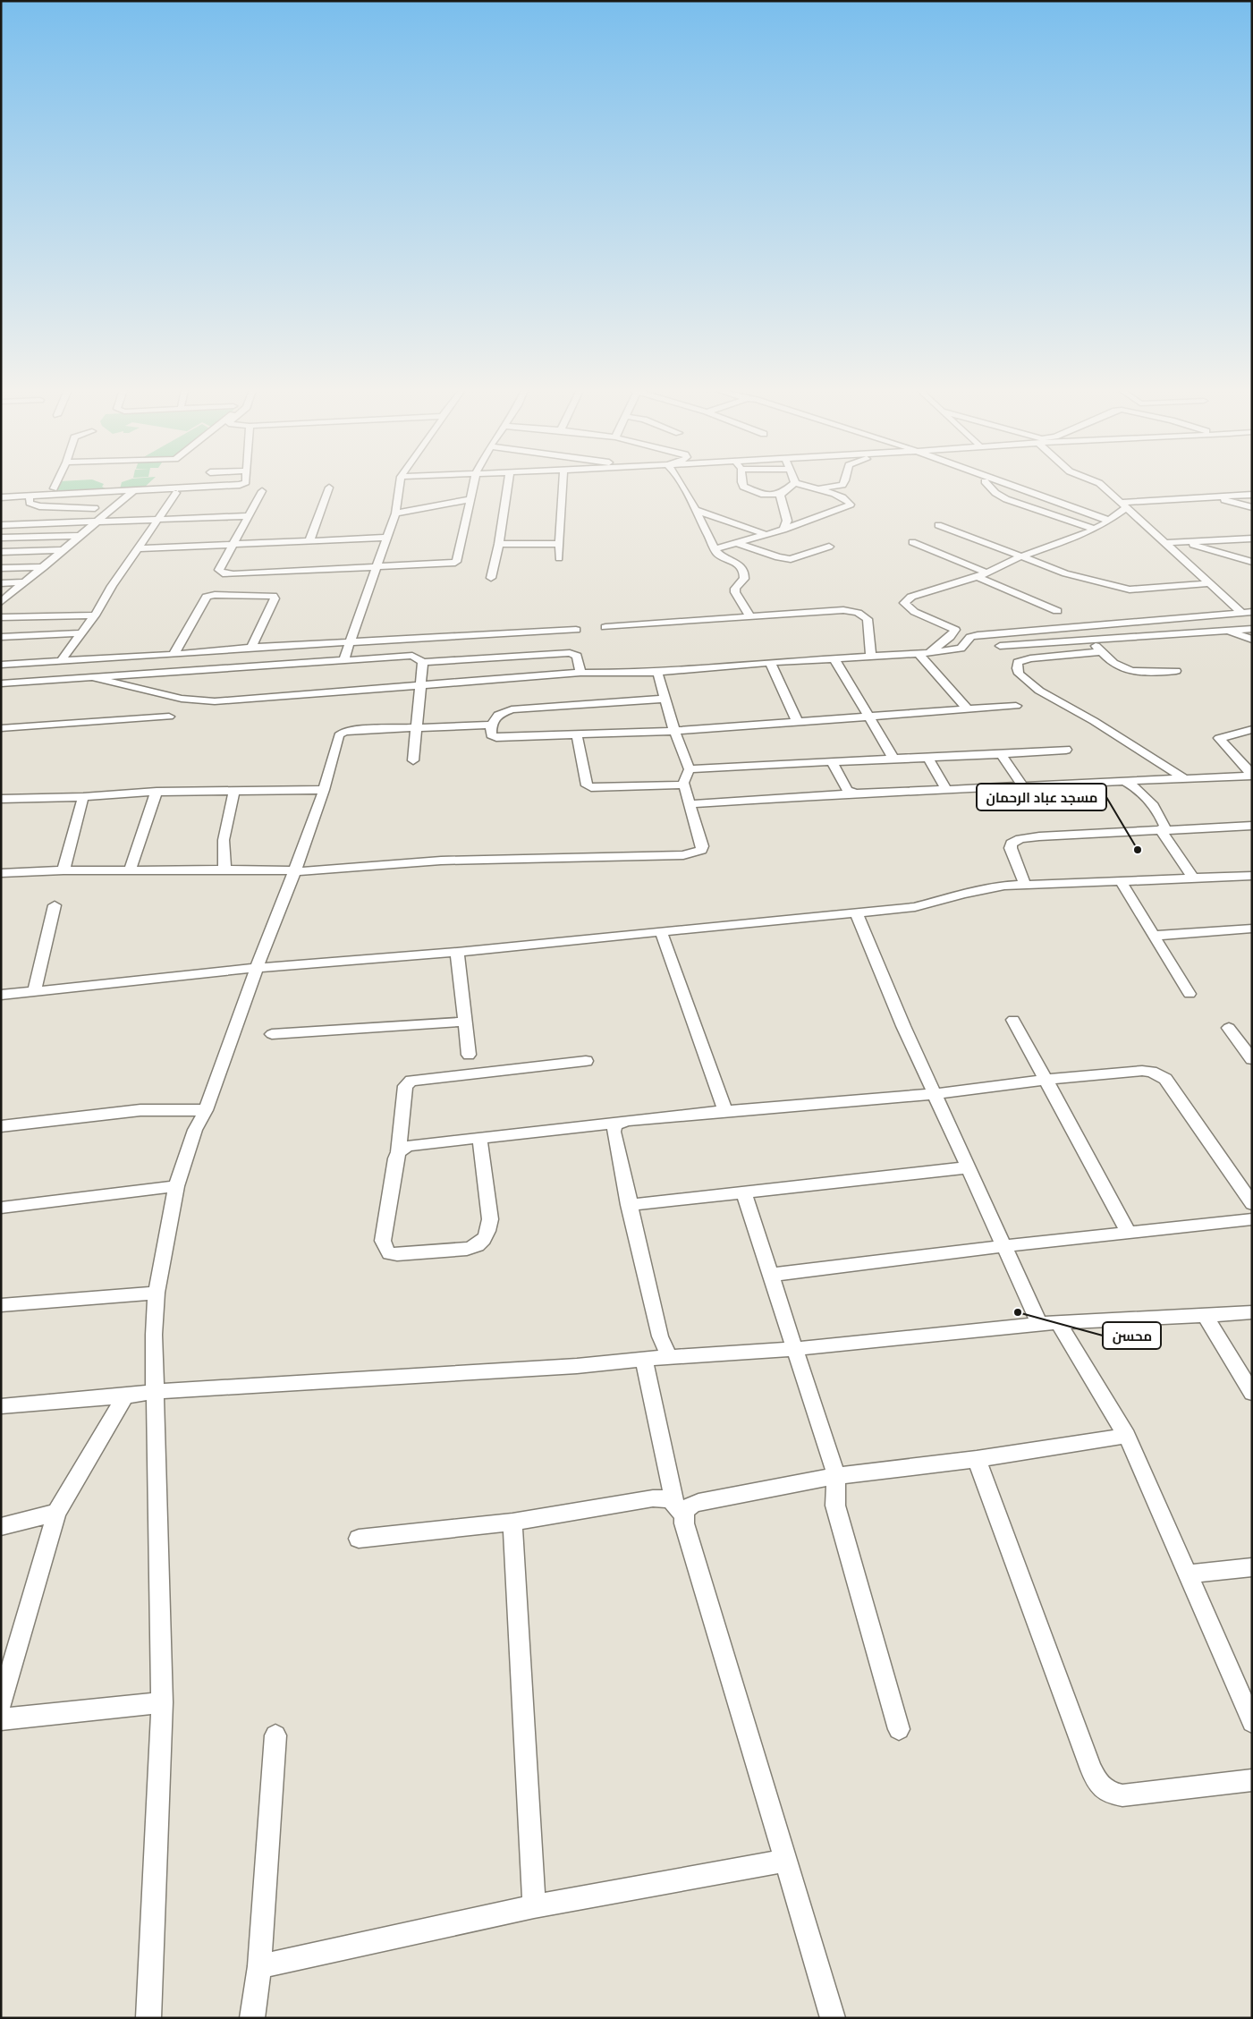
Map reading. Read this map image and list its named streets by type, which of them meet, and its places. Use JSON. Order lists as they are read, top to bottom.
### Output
{
  "places": ["مسجد عباد الرحمان", "محسن"]
}
